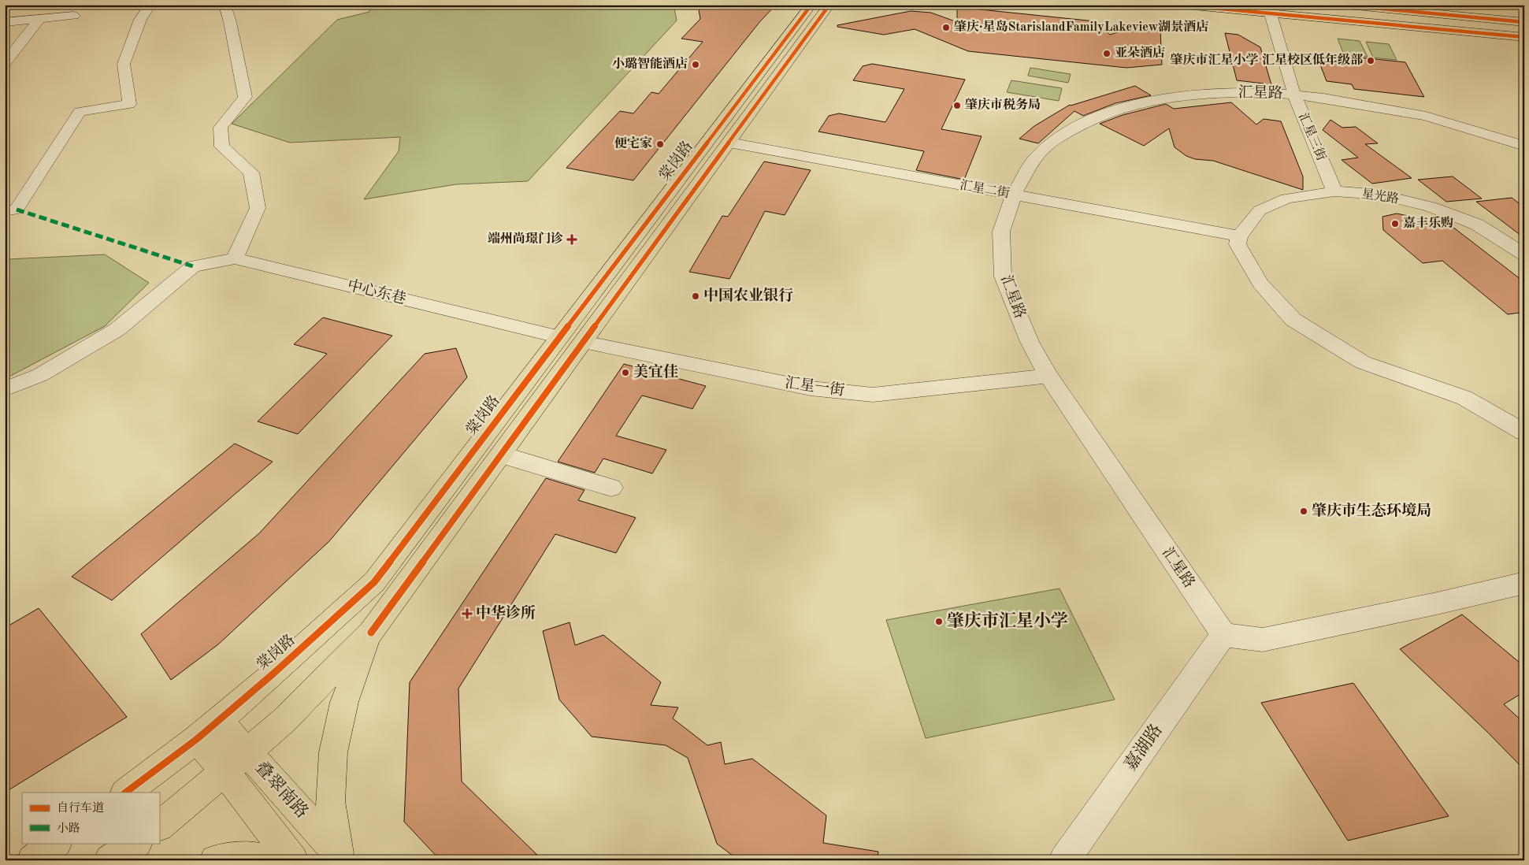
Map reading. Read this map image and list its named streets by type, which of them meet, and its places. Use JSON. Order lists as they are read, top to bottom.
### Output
{
  "streets": {
    "main road": ["棠岗路", "叠翠南路"],
    "street": [
      "汇星路",
      "汇星三街",
      "汇星二街",
      "星光路",
      "中心东巷",
      "汇星一街",
      "嘉湖路"
    ]
  },
  "crossings": [
    ["汇星路", "汇星三街"],
    ["汇星路", "汇星二街"],
    ["汇星路", "汇星一街"],
    ["汇星路", "嘉湖路"],
    ["汇星三街", "星光路"],
    ["棠岗路", "汇星二街"],
    ["棠岗路", "中心东巷"],
    ["棠岗路", "汇星一街"],
    ["棠岗路", "叠翠南路"],
    ["汇星二街", "星光路"]
  ],
  "places": {
    "other": [
      "肇庆·星岛StarislandFamilyLakeview湖景酒店",
      "亚朵酒店",
      "肇庆市汇星小学 汇星校区低年级部",
      "小璐智能酒店",
      "肇庆市税务局",
      "便宅家",
      "嘉丰乐购",
      "中国农业银行",
      "美宜佳",
      "肇庆市生态环境局",
      "肇庆市汇星小学"
    ],
    "health": ["端州尚璟门诊", "中华诊所"]
  },
  "legend": ["自行车道", "小路"]
}
